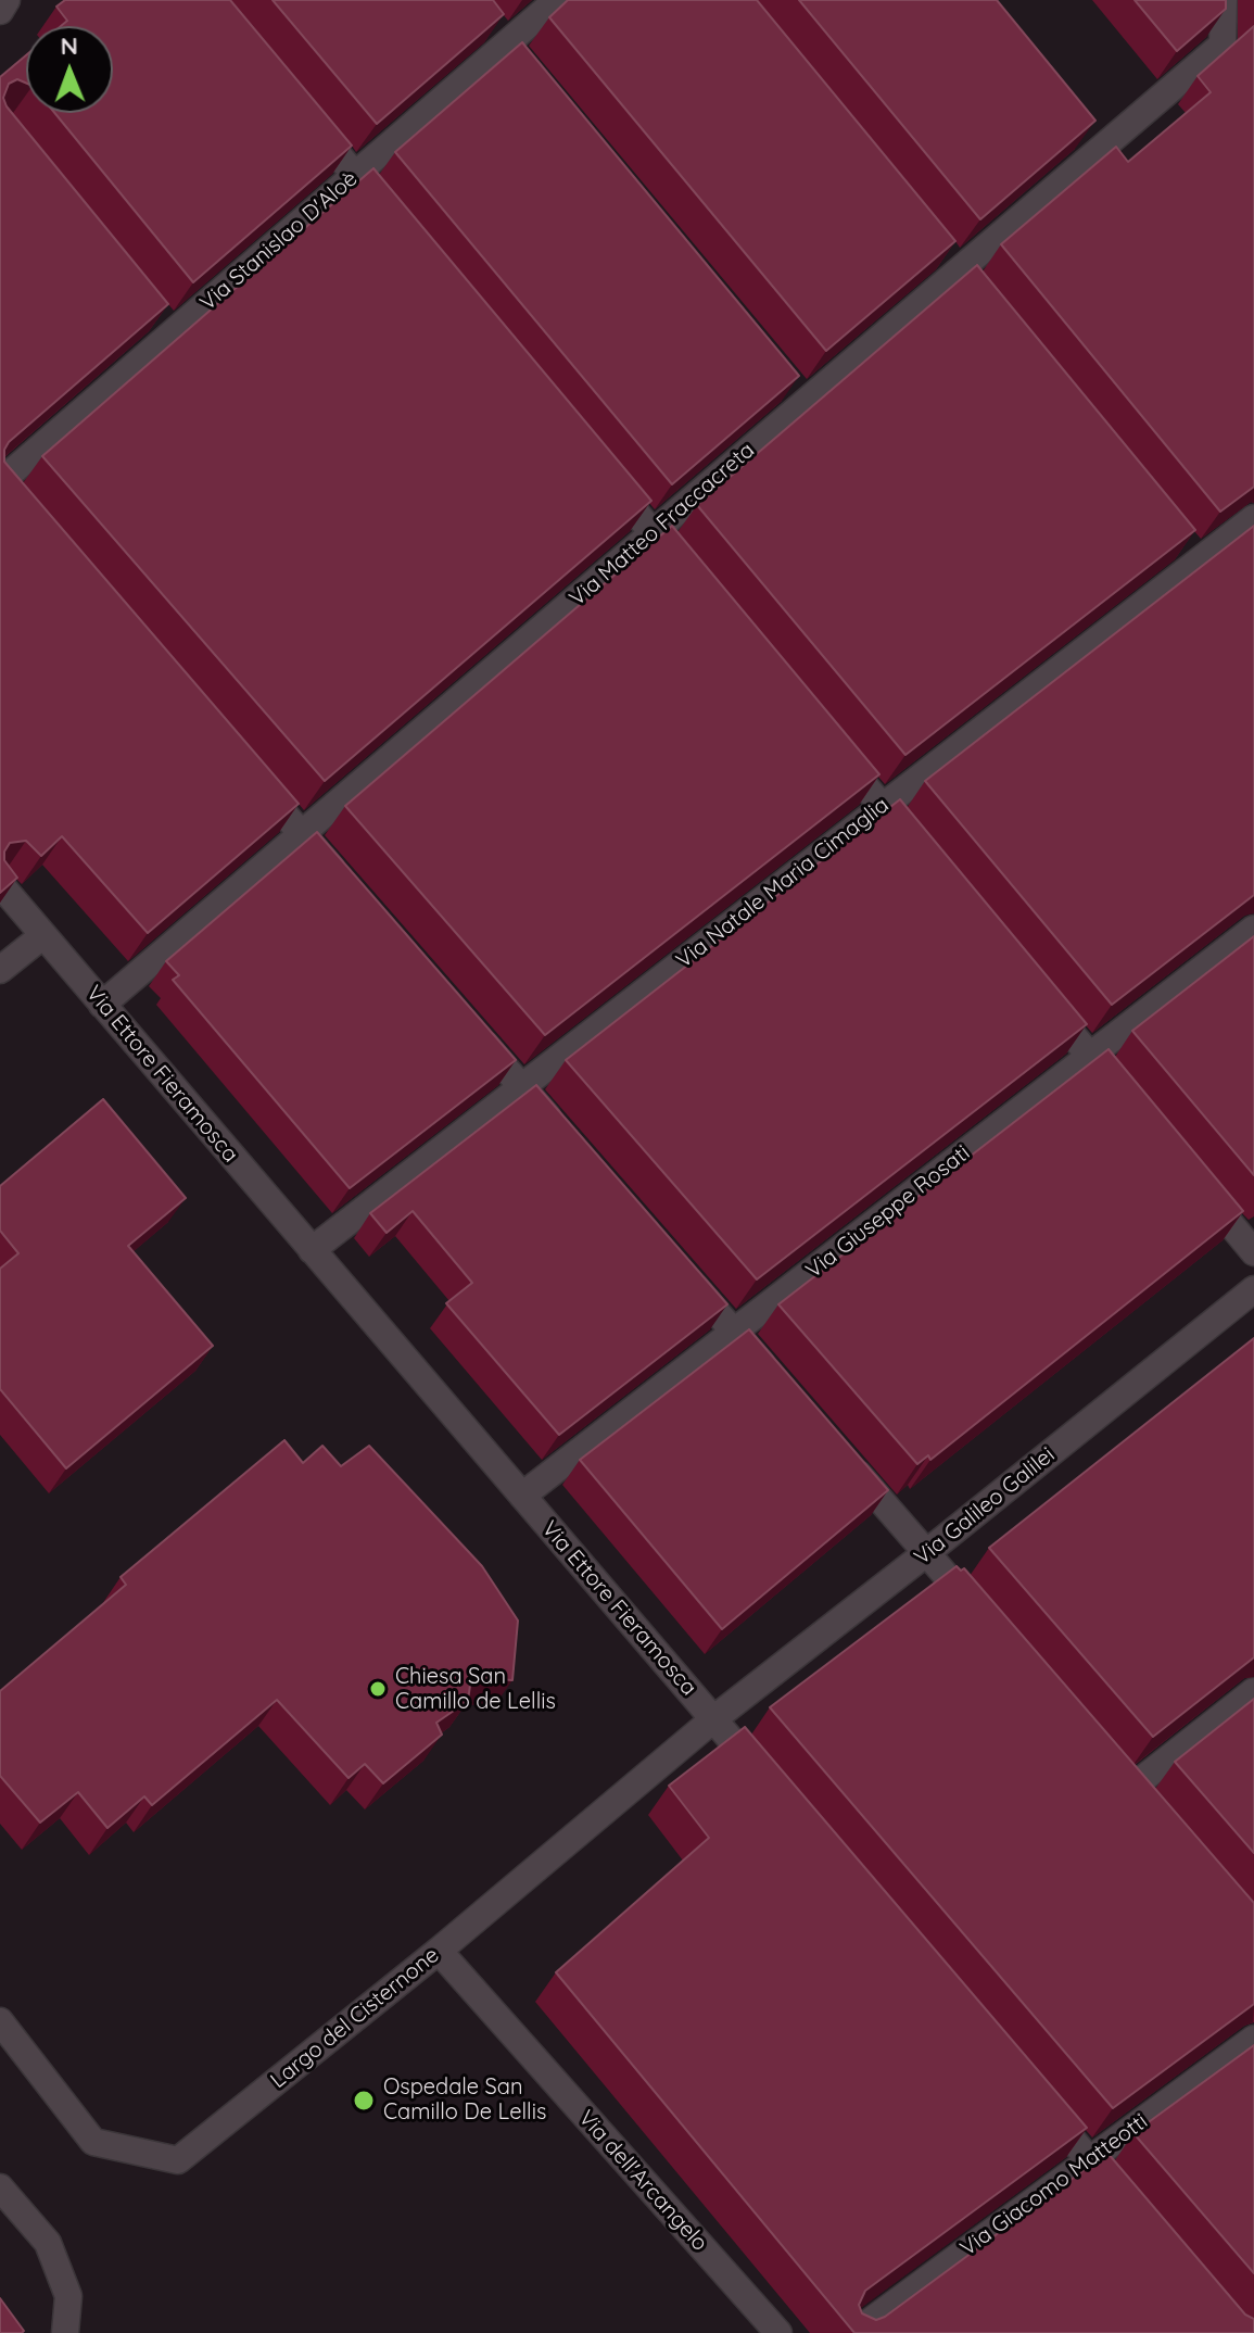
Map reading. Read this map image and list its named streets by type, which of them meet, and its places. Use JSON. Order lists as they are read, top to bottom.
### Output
{
  "streets": {
    "street": [
      "Via Stanislao D'Aloè",
      "Via Matteo Fraccacreta",
      "Via Natale Maria Cimaglia",
      "Via Ettore Fieramosca",
      "Via Giuseppe Rosati",
      "Via Galileo Galilei",
      "Largo del Cisternone",
      "Via dell'Arcangelo",
      "Via Giacomo Matteotti"
    ]
  },
  "crossings": [
    ["Via Matteo Fraccacreta", "Via Ettore Fieramosca"],
    ["Via Natale Maria Cimaglia", "Via Ettore Fieramosca"],
    ["Via Ettore Fieramosca", "Via Giuseppe Rosati"],
    ["Via Ettore Fieramosca", "Via Galileo Galilei"],
    ["Via Ettore Fieramosca", "Largo del Cisternone"],
    ["Via Galileo Galilei", "Largo del Cisternone"],
    ["Largo del Cisternone", "Via dell'Arcangelo"]
  ],
  "places": ["Chiesa San Camillo de Lellis", "Ospedale San Camillo De Lellis"],
  "north": "top"
}
